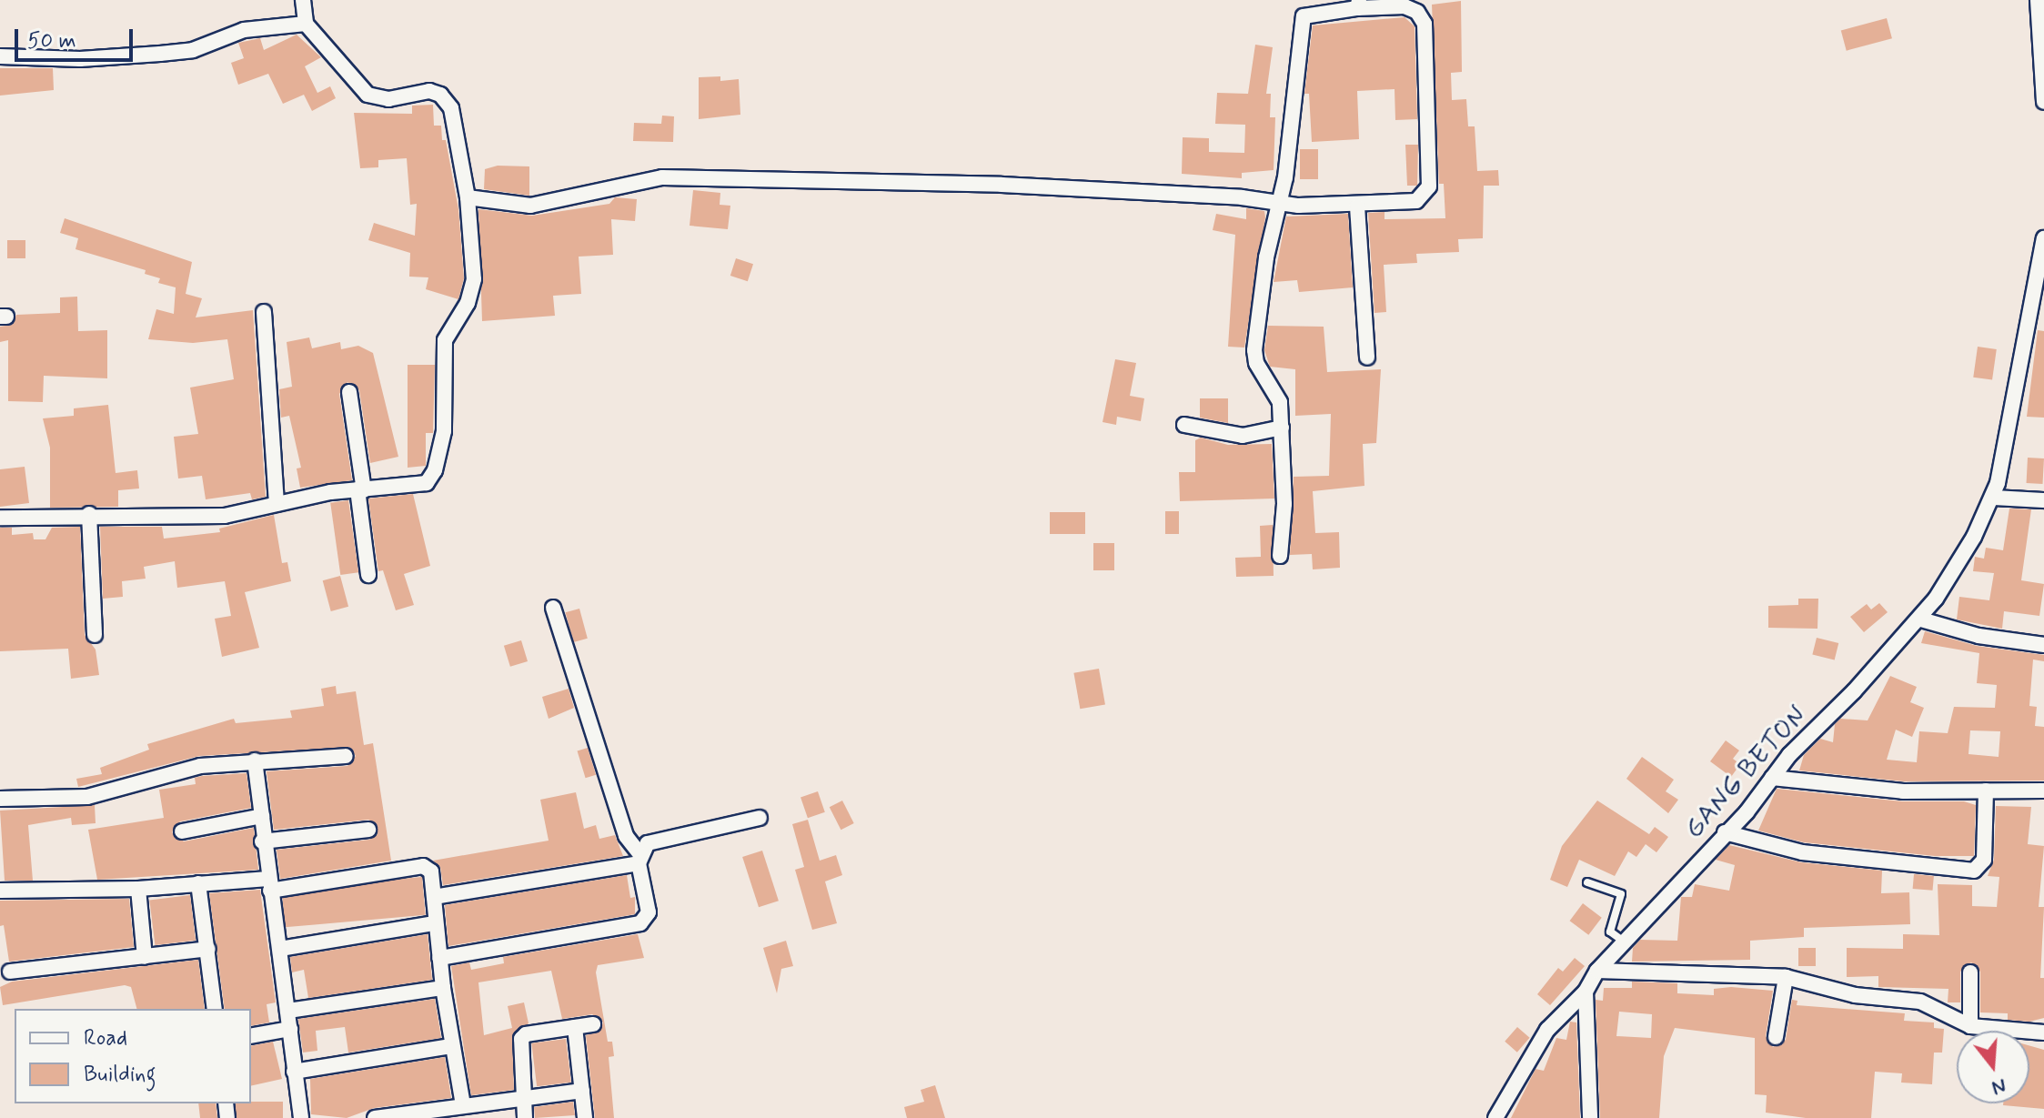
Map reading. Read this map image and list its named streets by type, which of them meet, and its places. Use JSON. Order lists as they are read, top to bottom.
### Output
{
  "streets": {
    "street": ["GANG BETON"]
  },
  "legend": ["Road", "Building"],
  "scale_bar": "50 m",
  "north": "bottom"
}
